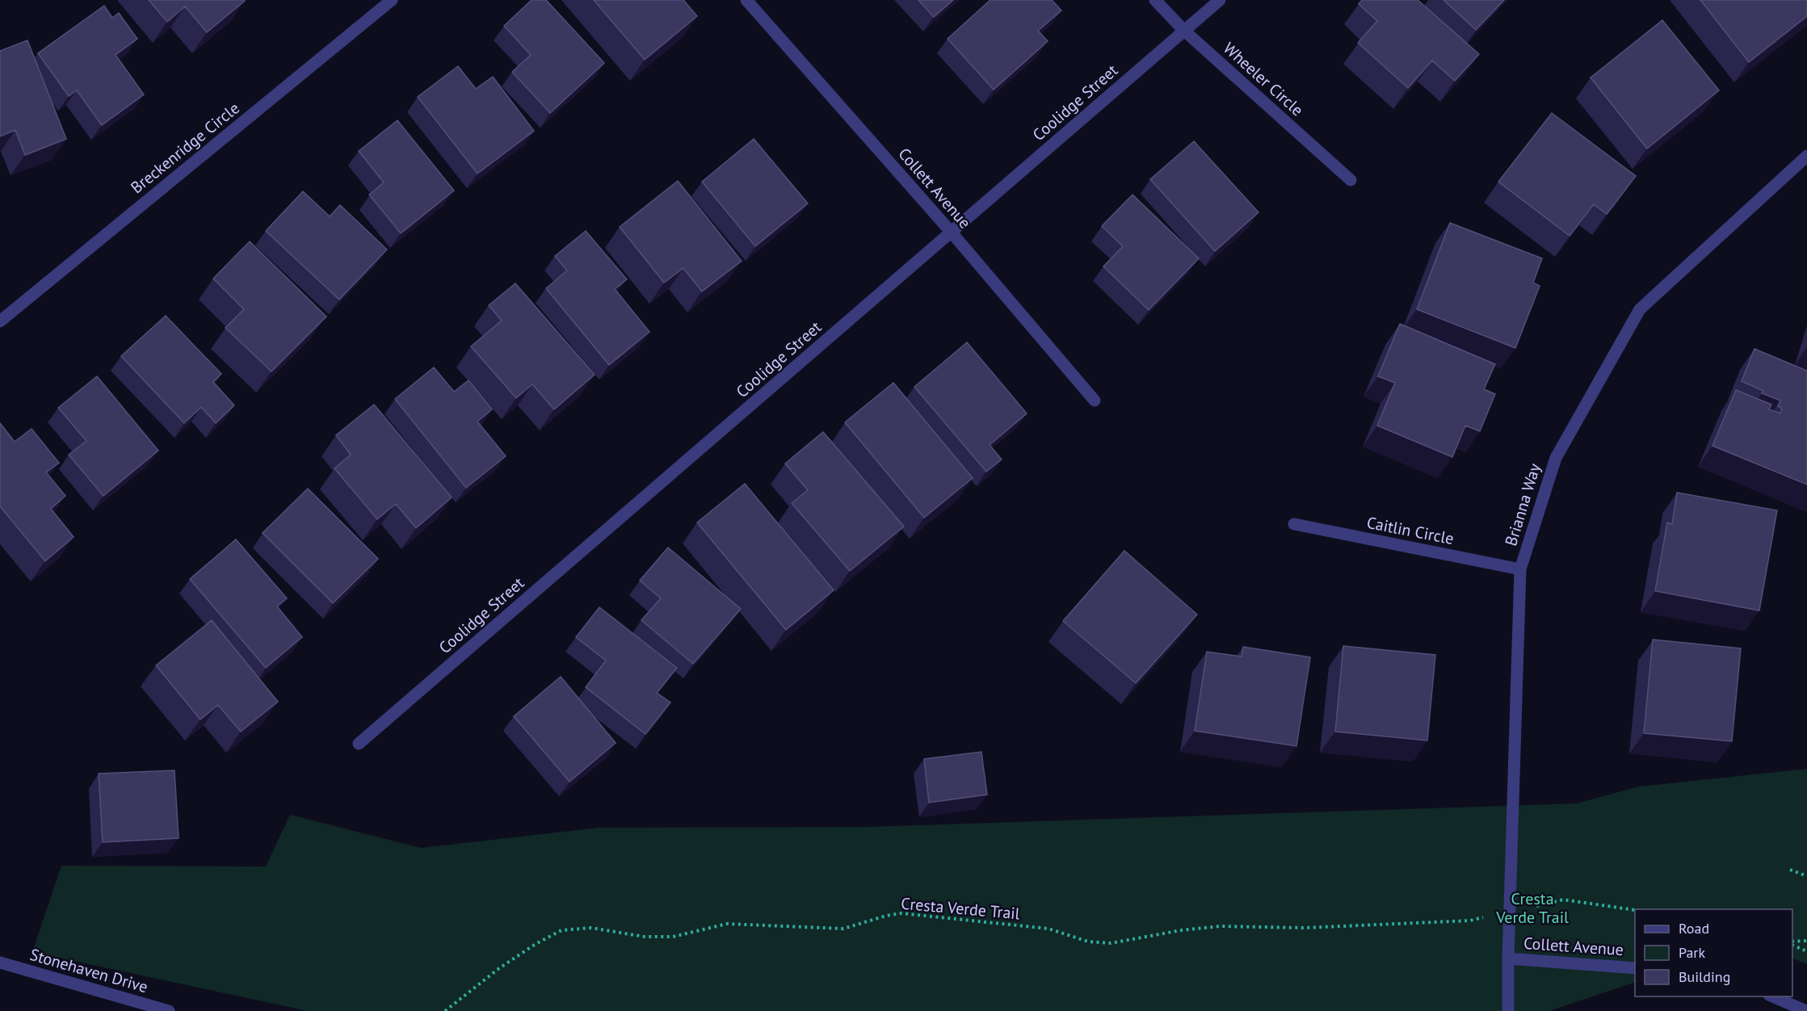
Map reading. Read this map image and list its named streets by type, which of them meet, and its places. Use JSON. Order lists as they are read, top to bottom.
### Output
{
  "streets": {
    "street": [
      "Wheeler Circle",
      "Coolidge Street",
      "Breckenridge Circle",
      "Collett Avenue",
      "Brianna Way",
      "Caitlin Circle",
      "Stonehaven Drive"
    ],
    "path": ["Cresta Verde Trail"]
  },
  "crossings": [
    ["Wheeler Circle", "Coolidge Street"],
    ["Coolidge Street", "Collett Avenue"],
    ["Collett Avenue", "Brianna Way"],
    ["Brianna Way", "Caitlin Circle"]
  ],
  "parks": ["Cresta Verde Trail"],
  "legend": ["Road", "Park", "Building"]
}
